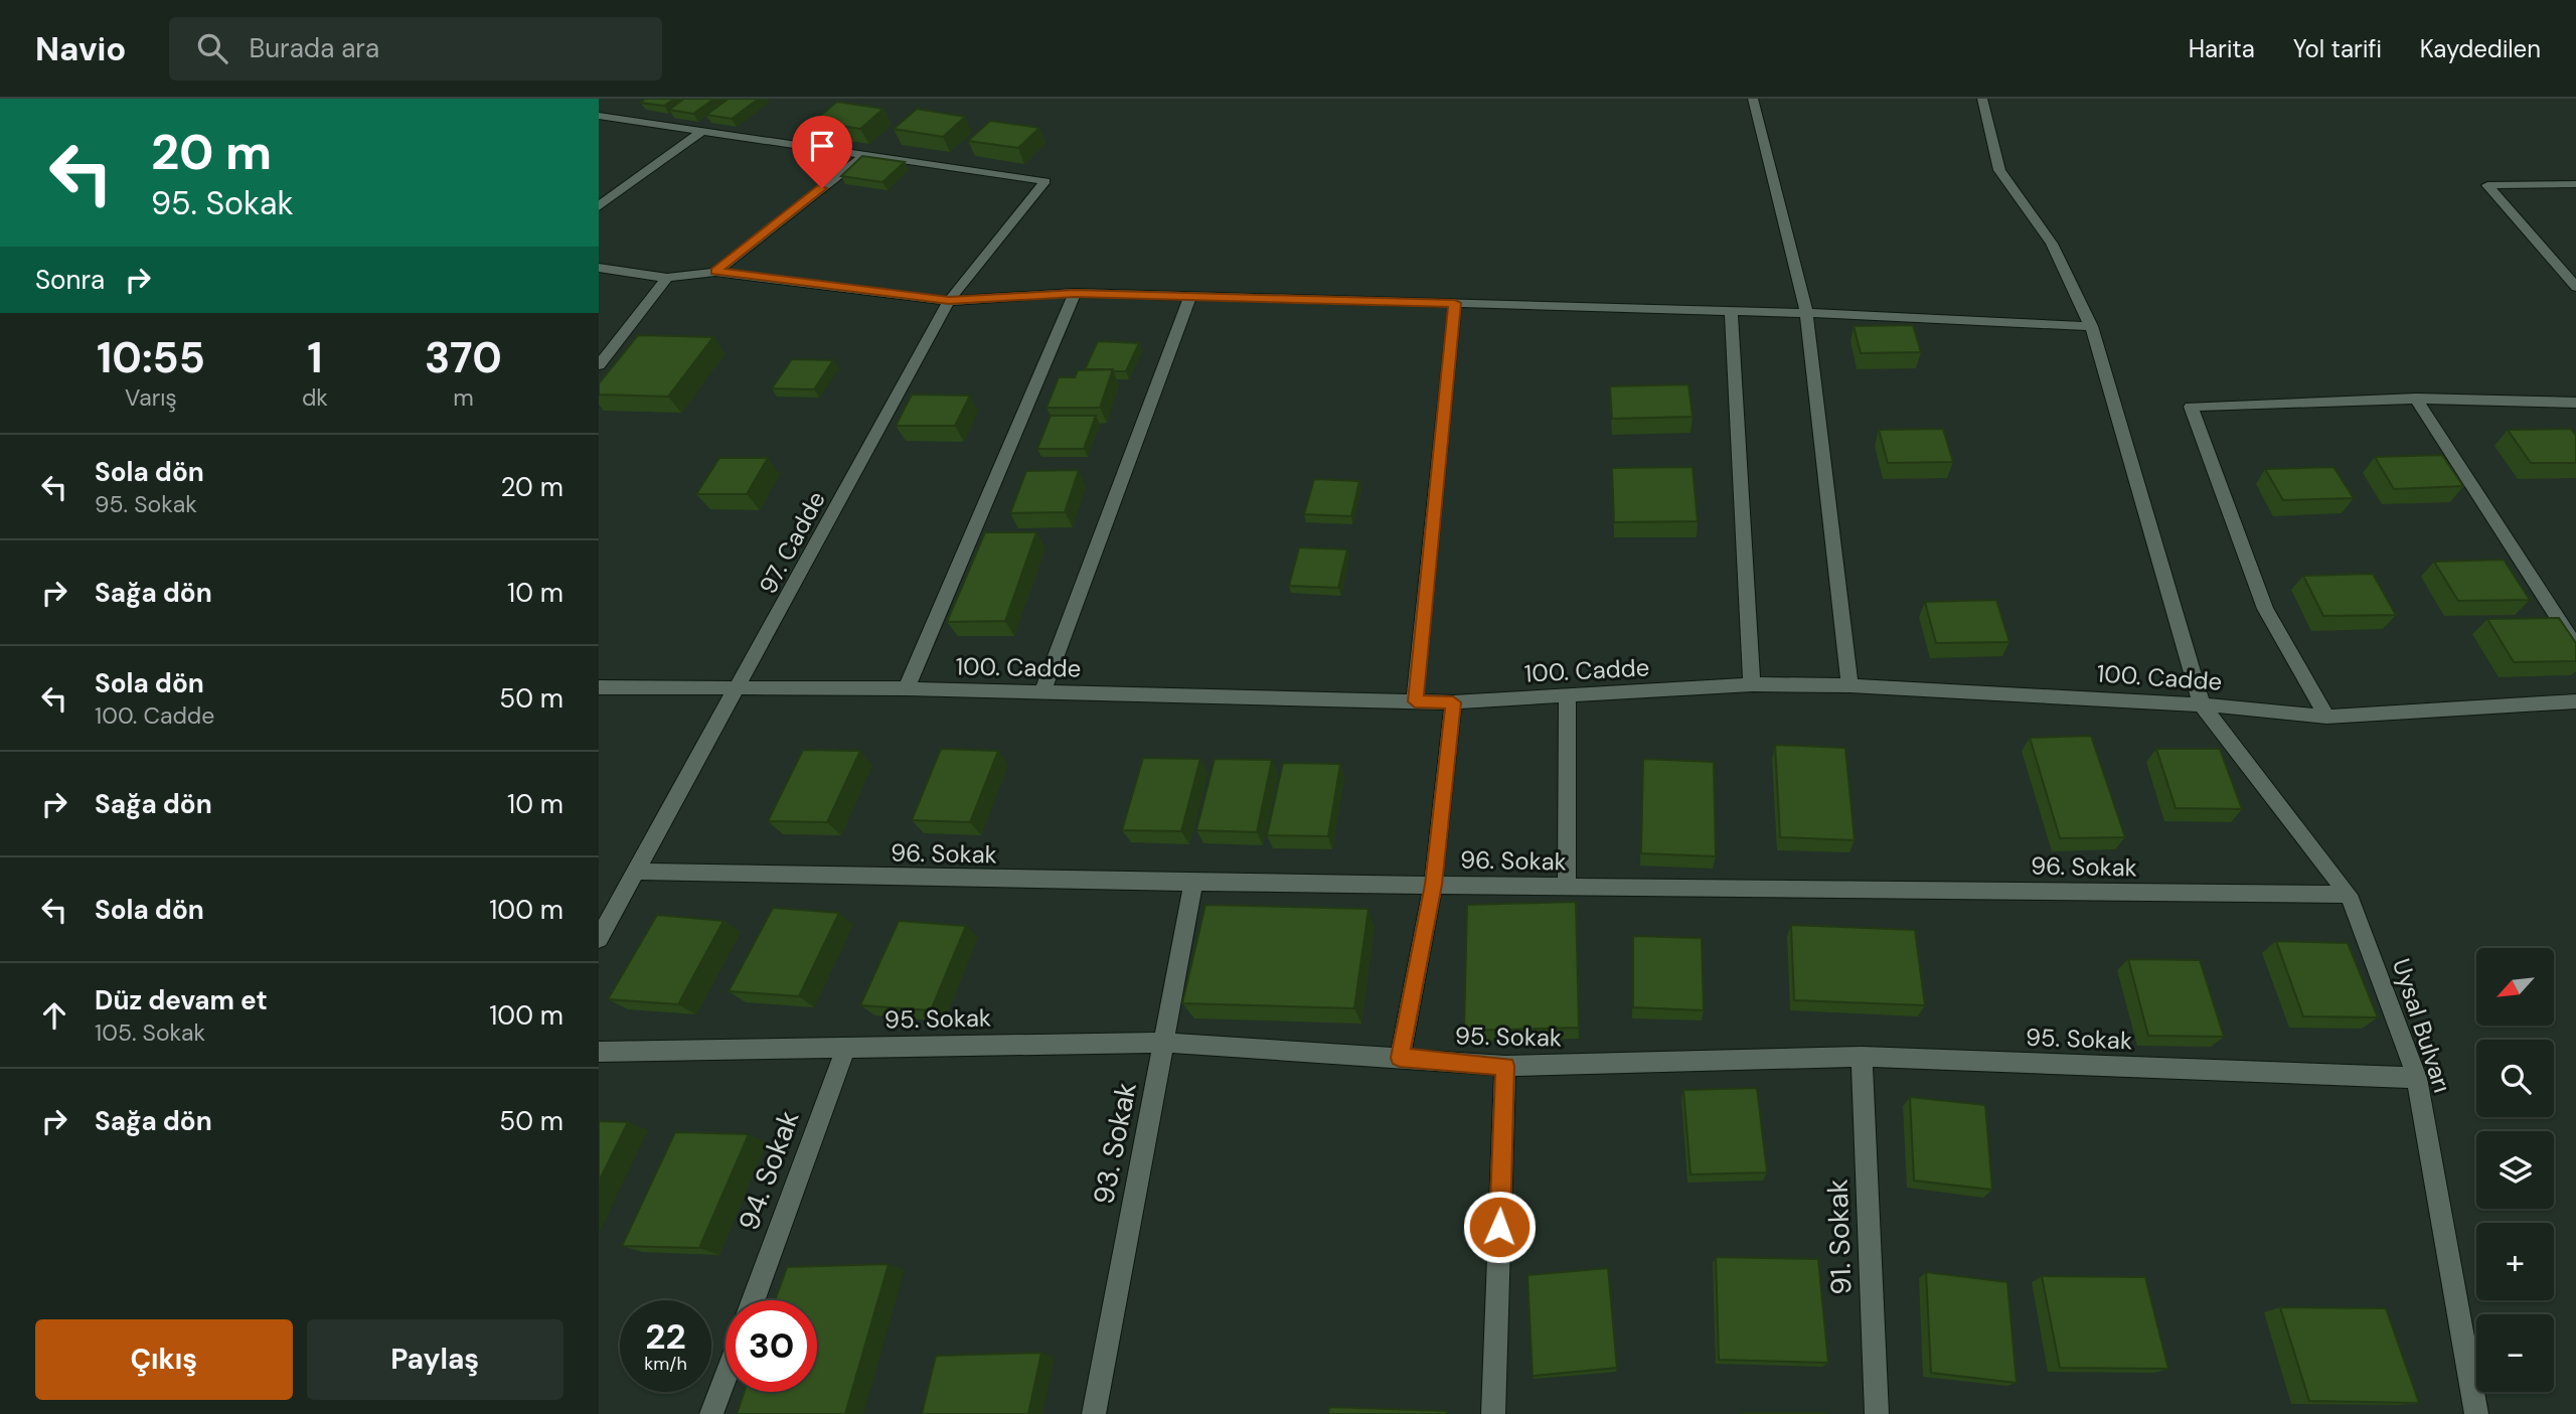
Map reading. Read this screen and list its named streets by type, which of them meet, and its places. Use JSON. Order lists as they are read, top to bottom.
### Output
{
  "streets": {
    "street": [
      "97. Cadde",
      "100. Cadde",
      "96. Sokak",
      "95. Sokak",
      "Uysal Bulvarı",
      "93. Sokak",
      "94. Sokak",
      "91. Sokak"
    ]
  },
  "crossings": [
    ["97. Cadde", "100. Cadde"],
    ["97. Cadde", "96. Sokak"],
    ["100. Cadde", "Uysal Bulvarı"],
    ["96. Sokak", "Uysal Bulvarı"],
    ["96. Sokak", "93. Sokak"],
    ["95. Sokak", "Uysal Bulvarı"],
    ["95. Sokak", "93. Sokak"],
    ["95. Sokak", "94. Sokak"],
    ["95. Sokak", "91. Sokak"]
  ],
  "north": "bottom left",
  "page": {
    "header": "Navio",
    "search": "Burada ara",
    "nav": ["Harita", "Yol tarifi", "Kaydedilen"],
    "turn": ["20 m", "95. Sokak"],
    "then": "Sonra",
    "eta": [
      "10:55",
      "Varış",
      "1",
      "dk",
      "370",
      "m"
    ],
    "list": [
      {
        "name": "Sola dön",
        "note": "95. Sokak",
        "value": "20 m"
      },
      {
        "name": "Sağa dön",
        "value": "10 m"
      },
      {
        "name": "Sola dön",
        "note": "100. Cadde",
        "value": "50 m"
      },
      {
        "name": "Sağa dön",
        "value": "10 m"
      },
      {
        "name": "Sola dön",
        "value": "100 m"
      },
      {
        "name": "Düz devam et",
        "note": "105. Sokak",
        "value": "100 m"
      },
      {
        "name": "Sağa dön",
        "value": "50 m"
      }
    ],
    "map_buttons": ["+", "−"],
    "speed": "22 km/h",
    "limit": "30",
    "buttons": ["Çıkış", "Paylaş"]
  }
}
